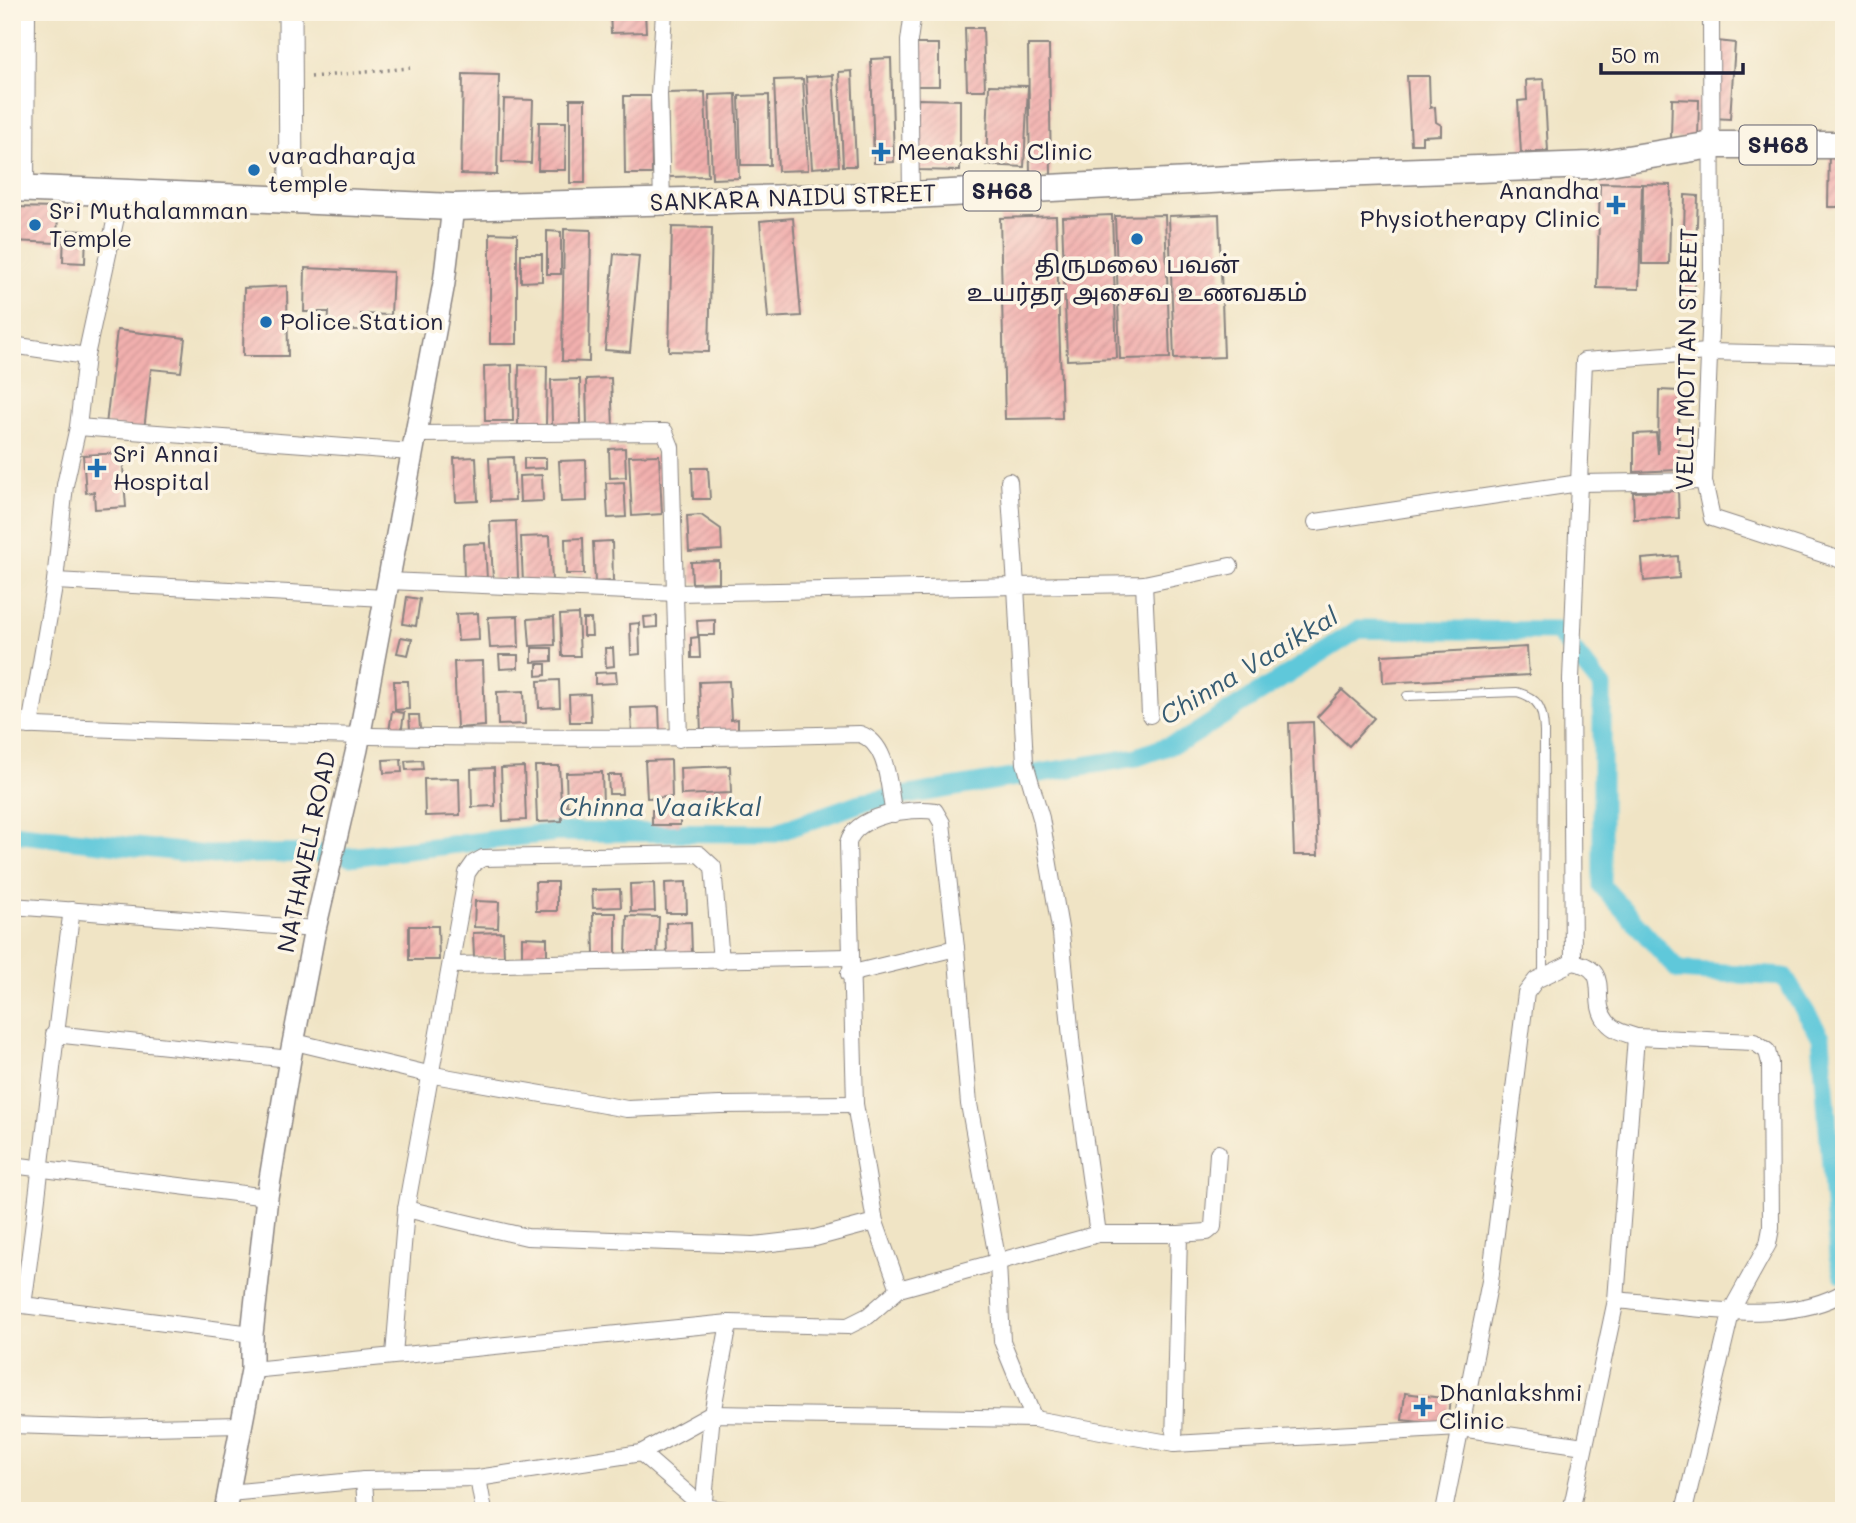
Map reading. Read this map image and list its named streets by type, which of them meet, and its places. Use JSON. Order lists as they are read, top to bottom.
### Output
{
  "streets": {
    "main road": ["SH68", "SANKARA NAIDU STREET"],
    "street": ["VELLI MOTTAN STREET", "NATHAVELI ROAD"]
  },
  "crossings": [
    ["SH68", "SANKARA NAIDU STREET"],
    ["SH68", "VELLI MOTTAN STREET"],
    ["SANKARA NAIDU STREET", "VELLI MOTTAN STREET"],
    ["SANKARA NAIDU STREET", "NATHAVELI ROAD"]
  ],
  "water": ["Chinna Vaaikkal"],
  "places": {
    "health": [
      "Meenakshi Clinic",
      "Anandha Physiotherapy Clinic",
      "Sri Annai Hospital",
      "Dhanlakshmi Clinic"
    ],
    "other": [
      "varadharaja temple",
      "Sri Muthalamman Temple",
      "திருமலை பவன் உயர்தர அசைவ உணவகம்",
      "Police Station"
    ]
  },
  "scale_bar": "50 m"
}
